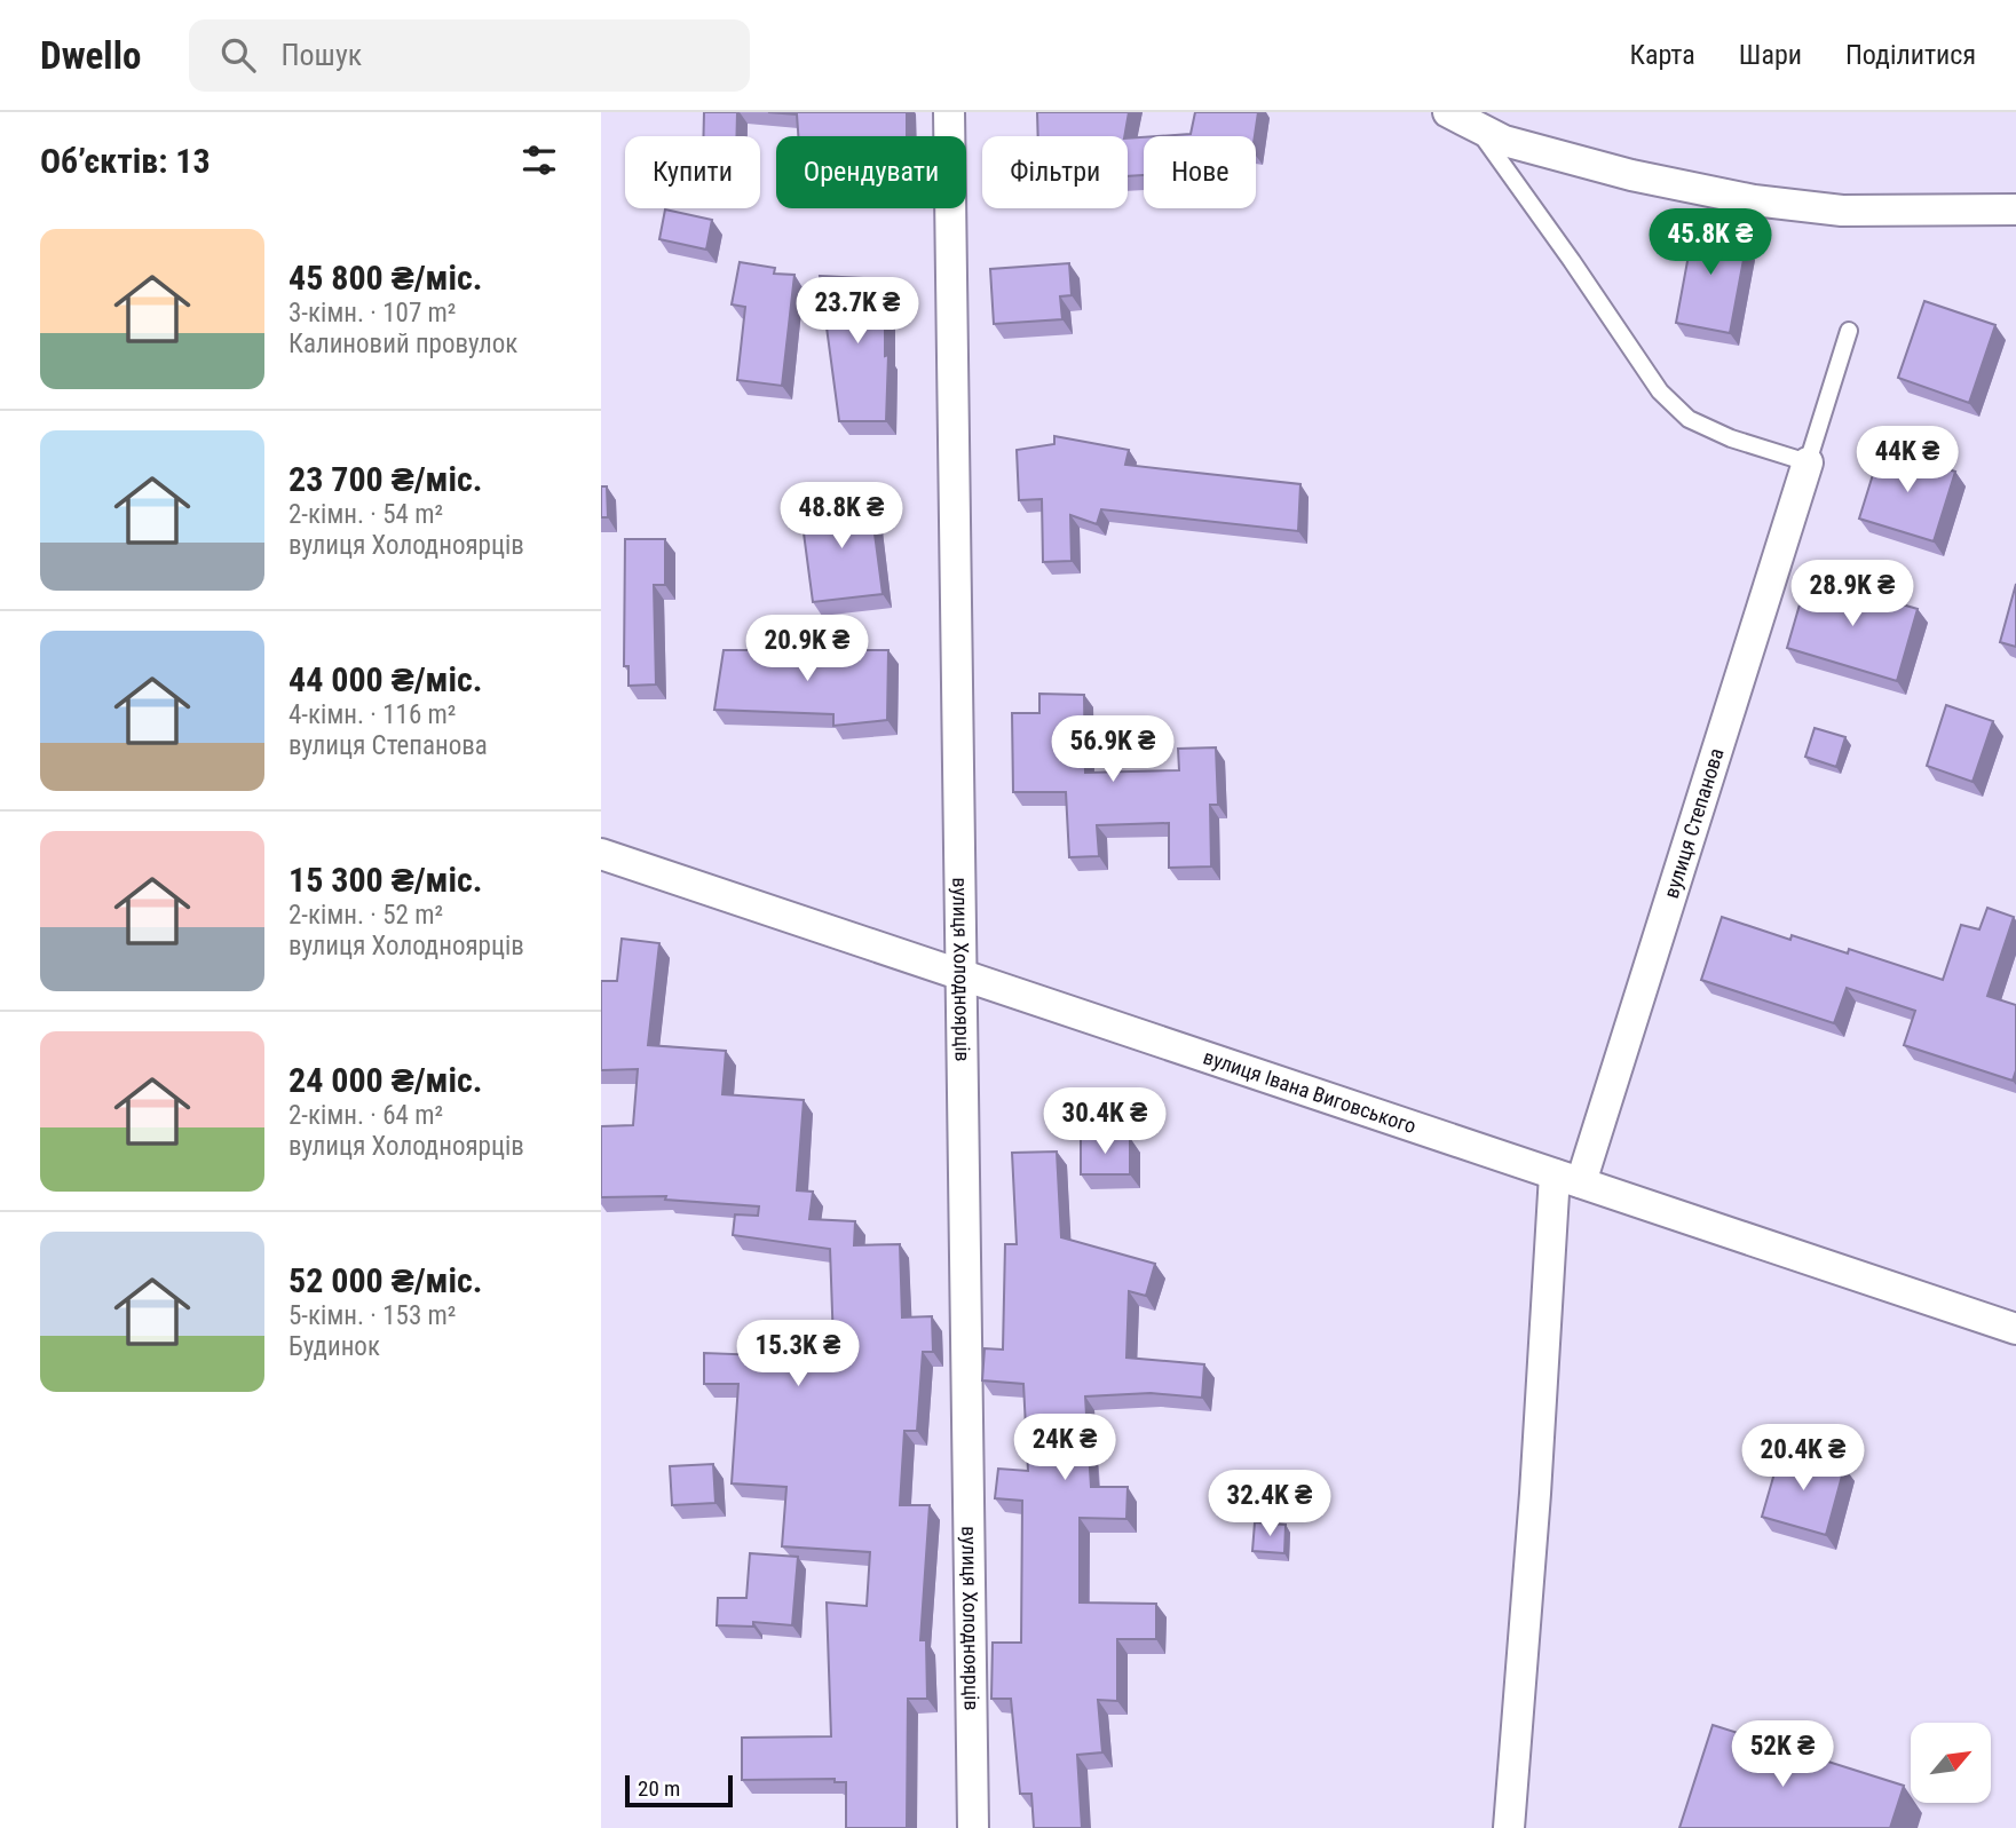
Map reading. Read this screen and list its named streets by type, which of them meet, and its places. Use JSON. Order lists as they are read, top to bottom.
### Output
{
  "streets": {
    "street": ["вулиця Степанова", "вулиця Холодноярців", "вулиця Івана Виговського"]
  },
  "crossings": [
    ["вулиця Степанова", "вулиця Івана Виговського"],
    ["вулиця Холодноярців", "вулиця Івана Виговського"]
  ],
  "scale_bar": "20 m",
  "north": "top right",
  "page": {
    "header": "Dwello",
    "search": "Пошук",
    "nav": ["Карта", "Шари", "Поділитися"],
    "heading": "Об’єктів: 13",
    "chip": [
      "Купити",
      "Орендувати",
      "Фільтри",
      "Нове"
    ],
    "list": [
      {
        "name": "45 800 ₴/міс.",
        "note": "3-кімн. · 107 m² · Калиновий провулок"
      },
      {
        "name": "23 700 ₴/міс.",
        "note": "2-кімн. · 54 m² · вулиця Холодноярців"
      },
      {
        "name": "44 000 ₴/міс.",
        "note": "4-кімн. · 116 m² · вулиця Степанова"
      },
      {
        "name": "15 300 ₴/міс.",
        "note": "2-кімн. · 52 m² · вулиця Холодноярців"
      },
      {
        "name": "24 000 ₴/міс.",
        "note": "2-кімн. · 64 m² · вулиця Холодноярців"
      },
      {
        "name": "52 000 ₴/міс.",
        "note": "5-кімн. · 153 m² · Будинок"
      }
    ],
    "price": [
      "45.8K ₴",
      "23.7K ₴",
      "44K ₴",
      "48.8K ₴",
      "28.9K ₴",
      "20.9K ₴",
      "56.9K ₴",
      "30.4K ₴",
      "15.3K ₴",
      "24K ₴",
      "20.4K ₴",
      "32.4K ₴",
      "52K ₴"
    ],
    "scale": "20 m"
  }
}
